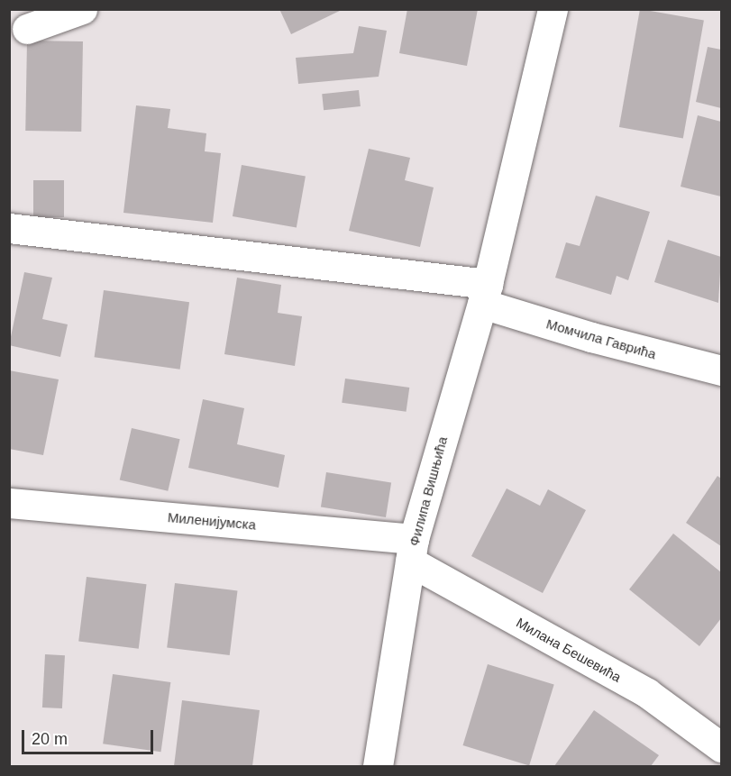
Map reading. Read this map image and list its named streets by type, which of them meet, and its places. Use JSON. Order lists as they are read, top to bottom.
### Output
{
  "streets": {
    "street": [
      "Момчила Гаврића",
      "Филипа Вишњића",
      "Миленијумска",
      "Милана Бешевића"
    ]
  },
  "crossings": [
    ["Момчила Гаврића", "Филипа Вишњића"],
    ["Филипа Вишњића", "Миленијумска"],
    ["Филипа Вишњића", "Милана Бешевића"],
    ["Миленијумска", "Милана Бешевића"]
  ],
  "scale_bar": "20 m"
}
